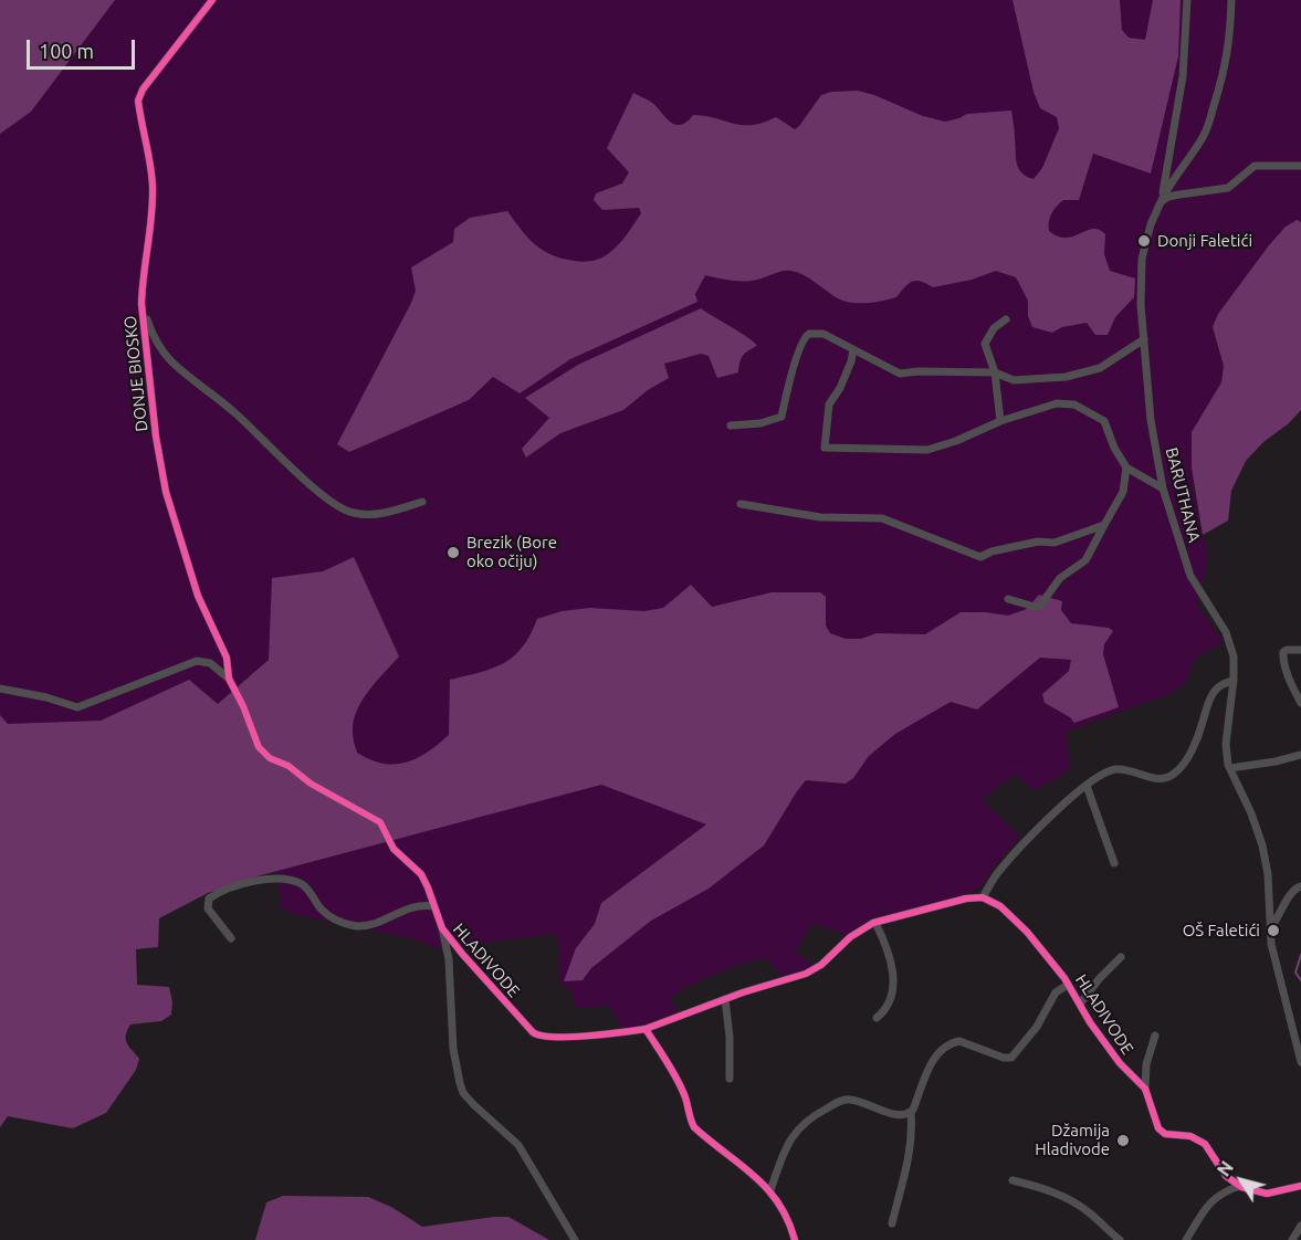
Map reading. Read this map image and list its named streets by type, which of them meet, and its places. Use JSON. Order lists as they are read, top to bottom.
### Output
{
  "streets": {
    "street": ["DONJE BIOSKO", "BARUTHANA", "HLADIVODE"]
  },
  "crossings": [
    ["DONJE BIOSKO", "HLADIVODE"]
  ],
  "places": [
    "Donji Faletići",
    "Brezik (Bore oko očiju)",
    "OŠ Faletići",
    "Džamija Hladivode"
  ],
  "scale_bar": "100 m",
  "north": "top left"
}
